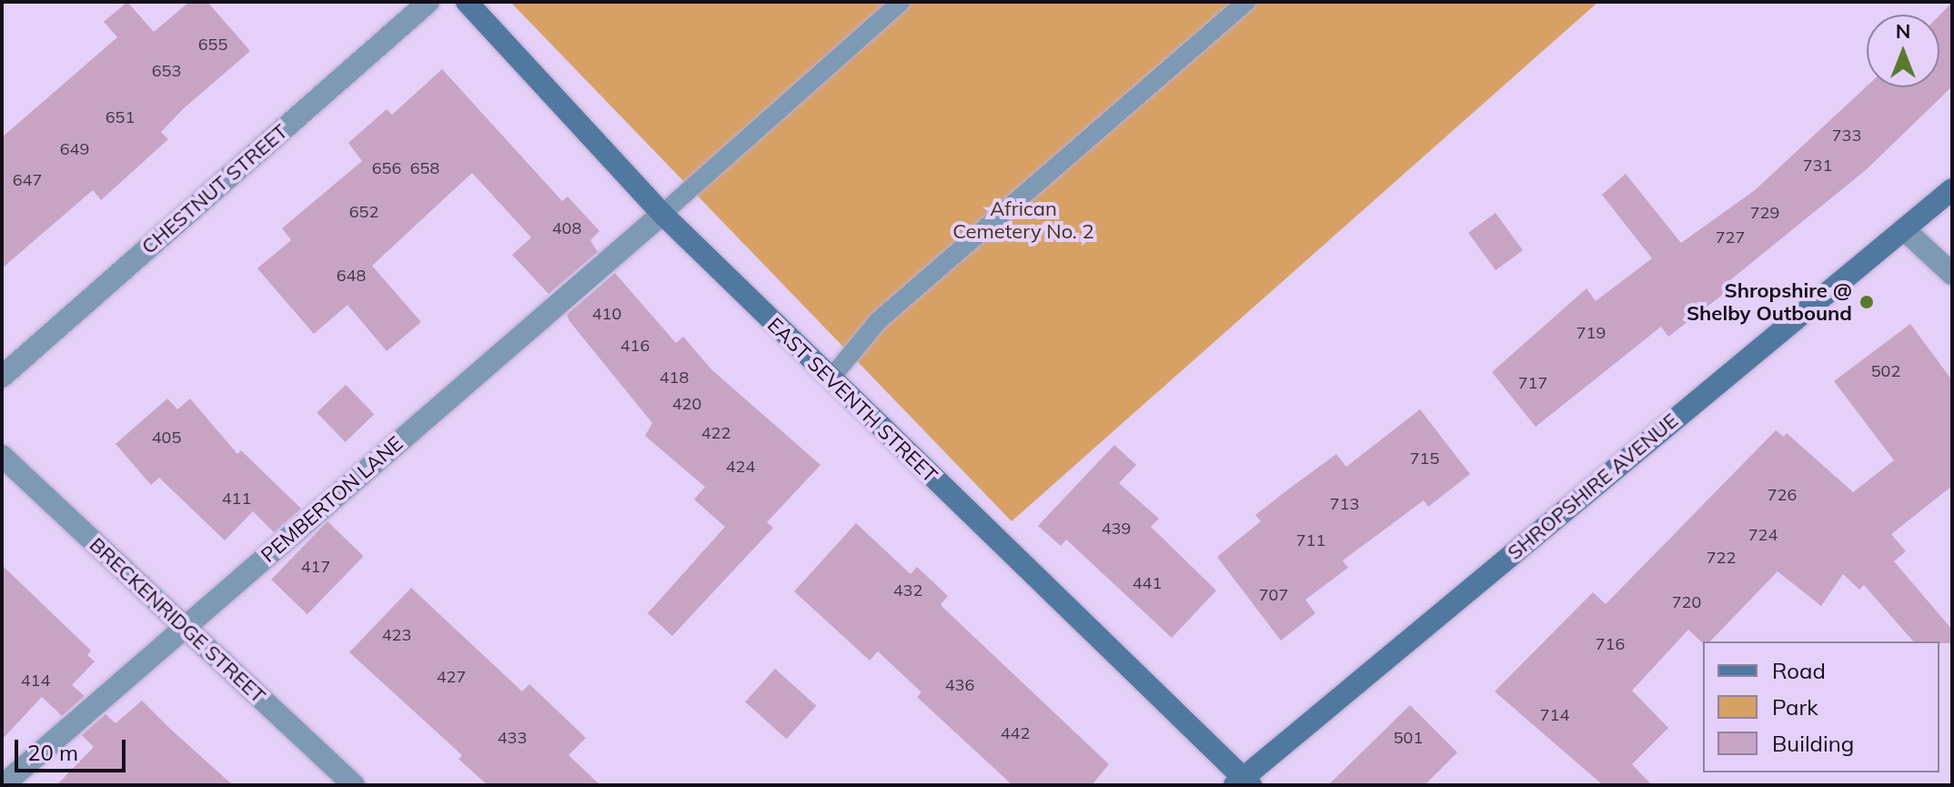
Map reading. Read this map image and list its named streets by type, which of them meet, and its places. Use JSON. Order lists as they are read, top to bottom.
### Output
{
  "streets": {
    "street": [
      "CHESTNUT STREET",
      "EAST SEVENTH STREET",
      "SHROPSHIRE AVENUE",
      "PEMBERTON LANE",
      "BRECKENRIDGE STREET"
    ]
  },
  "crossings": [
    ["EAST SEVENTH STREET", "SHROPSHIRE AVENUE"],
    ["EAST SEVENTH STREET", "PEMBERTON LANE"],
    ["PEMBERTON LANE", "BRECKENRIDGE STREET"]
  ],
  "parks": ["African Cemetery No. 2"],
  "places": ["Shropshire @ Shelby Outbound"],
  "house_numbers": [
    "655",
    "653",
    "651",
    "733",
    "649",
    "731",
    "656",
    "658",
    "647",
    "652",
    "729",
    "408",
    "727",
    "648",
    "410",
    "719",
    "416",
    "502",
    "418",
    "717",
    "420",
    "422",
    "405",
    "715",
    "424",
    "726",
    "411",
    "713",
    "439",
    "724",
    "711",
    "722",
    "417",
    "441",
    "432",
    "707",
    "720",
    "423",
    "716",
    "427",
    "414",
    "436",
    "714",
    "442",
    "433",
    "501"
  ],
  "legend": ["Road", "Park", "Building"],
  "scale_bar": "20 m",
  "north": "top"
}
